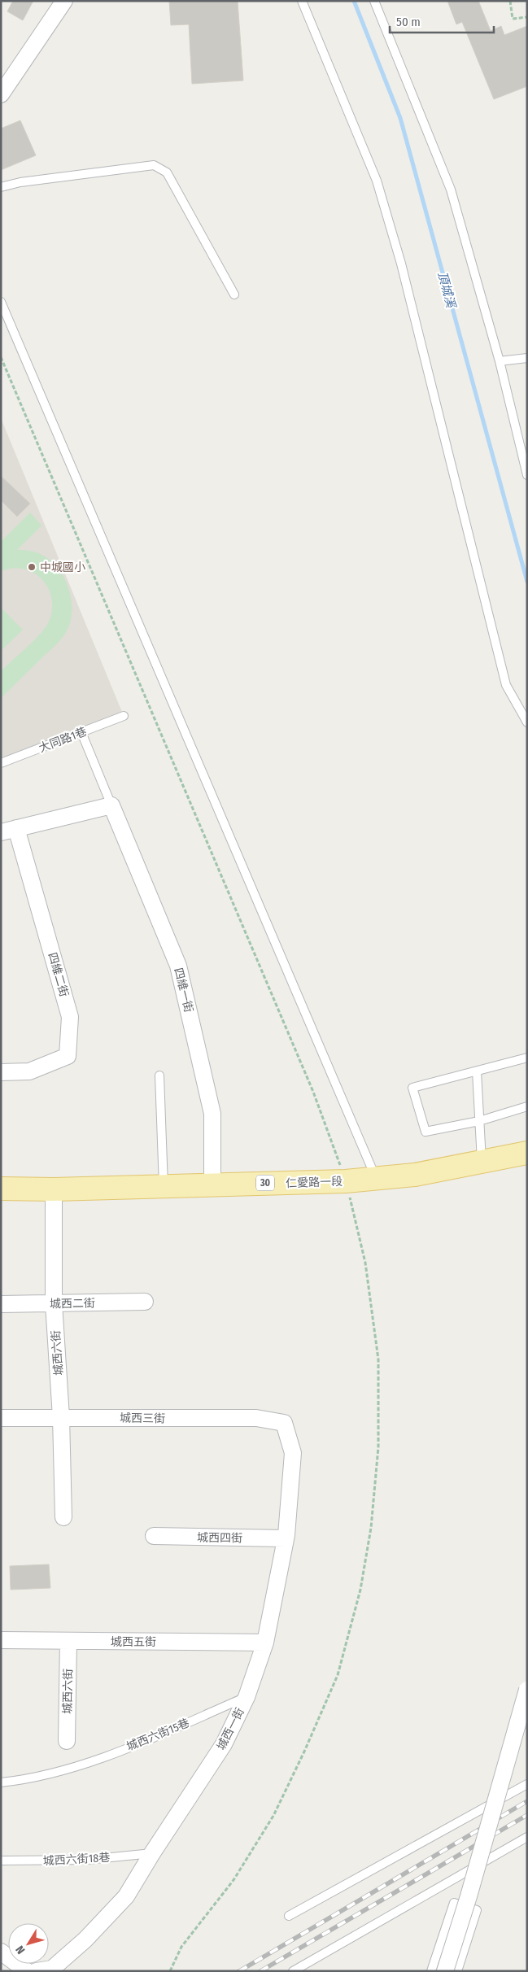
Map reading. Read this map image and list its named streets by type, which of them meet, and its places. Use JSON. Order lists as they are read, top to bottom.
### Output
{
  "streets": {
    "main road": ["仁愛路一段", "30"],
    "street": [
      "四維二街",
      "四維一街",
      "城西二街",
      "城西六街",
      "城西三街",
      "城西四街",
      "城西五街",
      "城西一街"
    ],
    "lane": ["大同路1巷", "城西六街15巷", "城西六街18巷"]
  },
  "crossings": [
    ["大同路1巷", "四維一街"],
    ["四維一街", "仁愛路一段"],
    ["仁愛路一段", "城西六街"],
    ["城西二街", "城西六街"],
    ["城西六街", "城西三街"],
    ["城西六街", "城西五街"],
    ["城西三街", "城西一街"],
    ["城西四街", "城西一街"],
    ["城西五街", "城西一街"],
    ["城西一街", "城西六街15巷"],
    ["城西一街", "城西六街18巷"]
  ],
  "water": ["頂城溪"],
  "places": ["中城國小"],
  "scale_bar": "50 m",
  "north": "bottom left"
}
